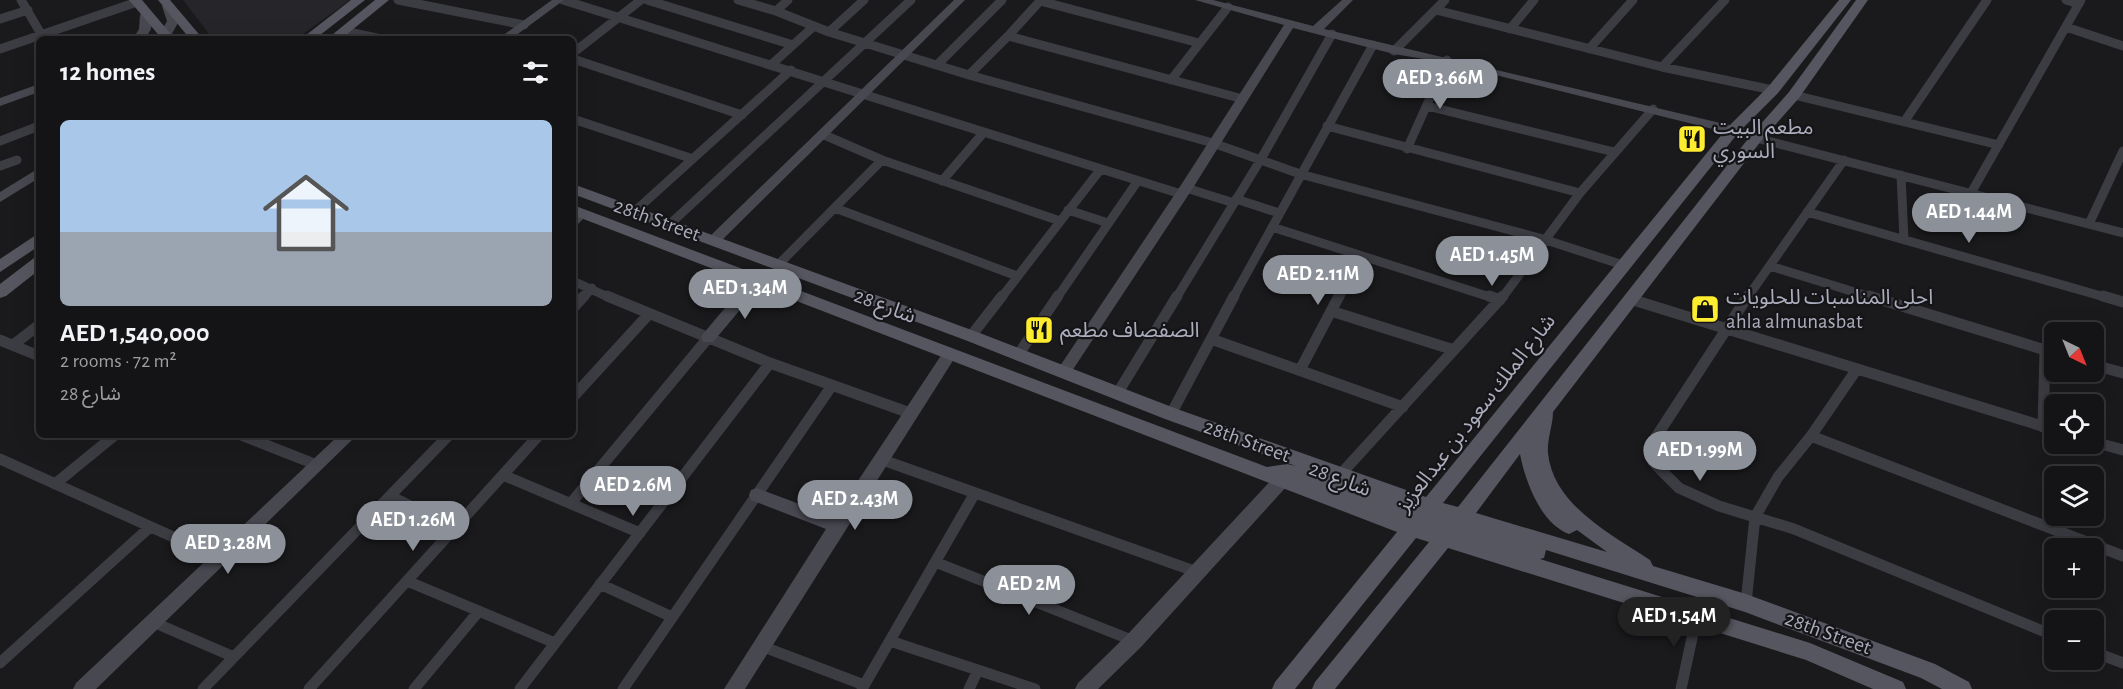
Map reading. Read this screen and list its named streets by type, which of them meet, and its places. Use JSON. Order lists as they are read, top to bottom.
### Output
{
  "streets": {
    "main road": ["28th Street", "شارع 28", "شارع الملك سعود بن عبدالعزيز"]
  },
  "crossings": [
    ["28th Street", "شارع الملك سعود بن عبدالعزيز"]
  ],
  "places": {
    "restaurant": ["مطعم البيت السوري", "الصفصاف مطعم"],
    "shop": ["احلى المناسبات للحلويات ahla almunasbat"]
  },
  "north": "bottom right",
  "page": {
    "heading": "12 homes",
    "price": [
      "AED 3.66M",
      "AED 1.44M",
      "AED 1.45M",
      "AED 2.11M",
      "AED 1.34M",
      "AED 1.99M",
      "AED 2.6M",
      "AED 2.43M",
      "AED 1.26M",
      "AED 3.28M",
      "AED 2M",
      "AED 1.54M"
    ],
    "list": [
      {
        "name": "AED 1,540,000",
        "note": "2 rooms · 72 m² · شارع 28"
      }
    ],
    "map_buttons": ["+", "−"]
  }
}
